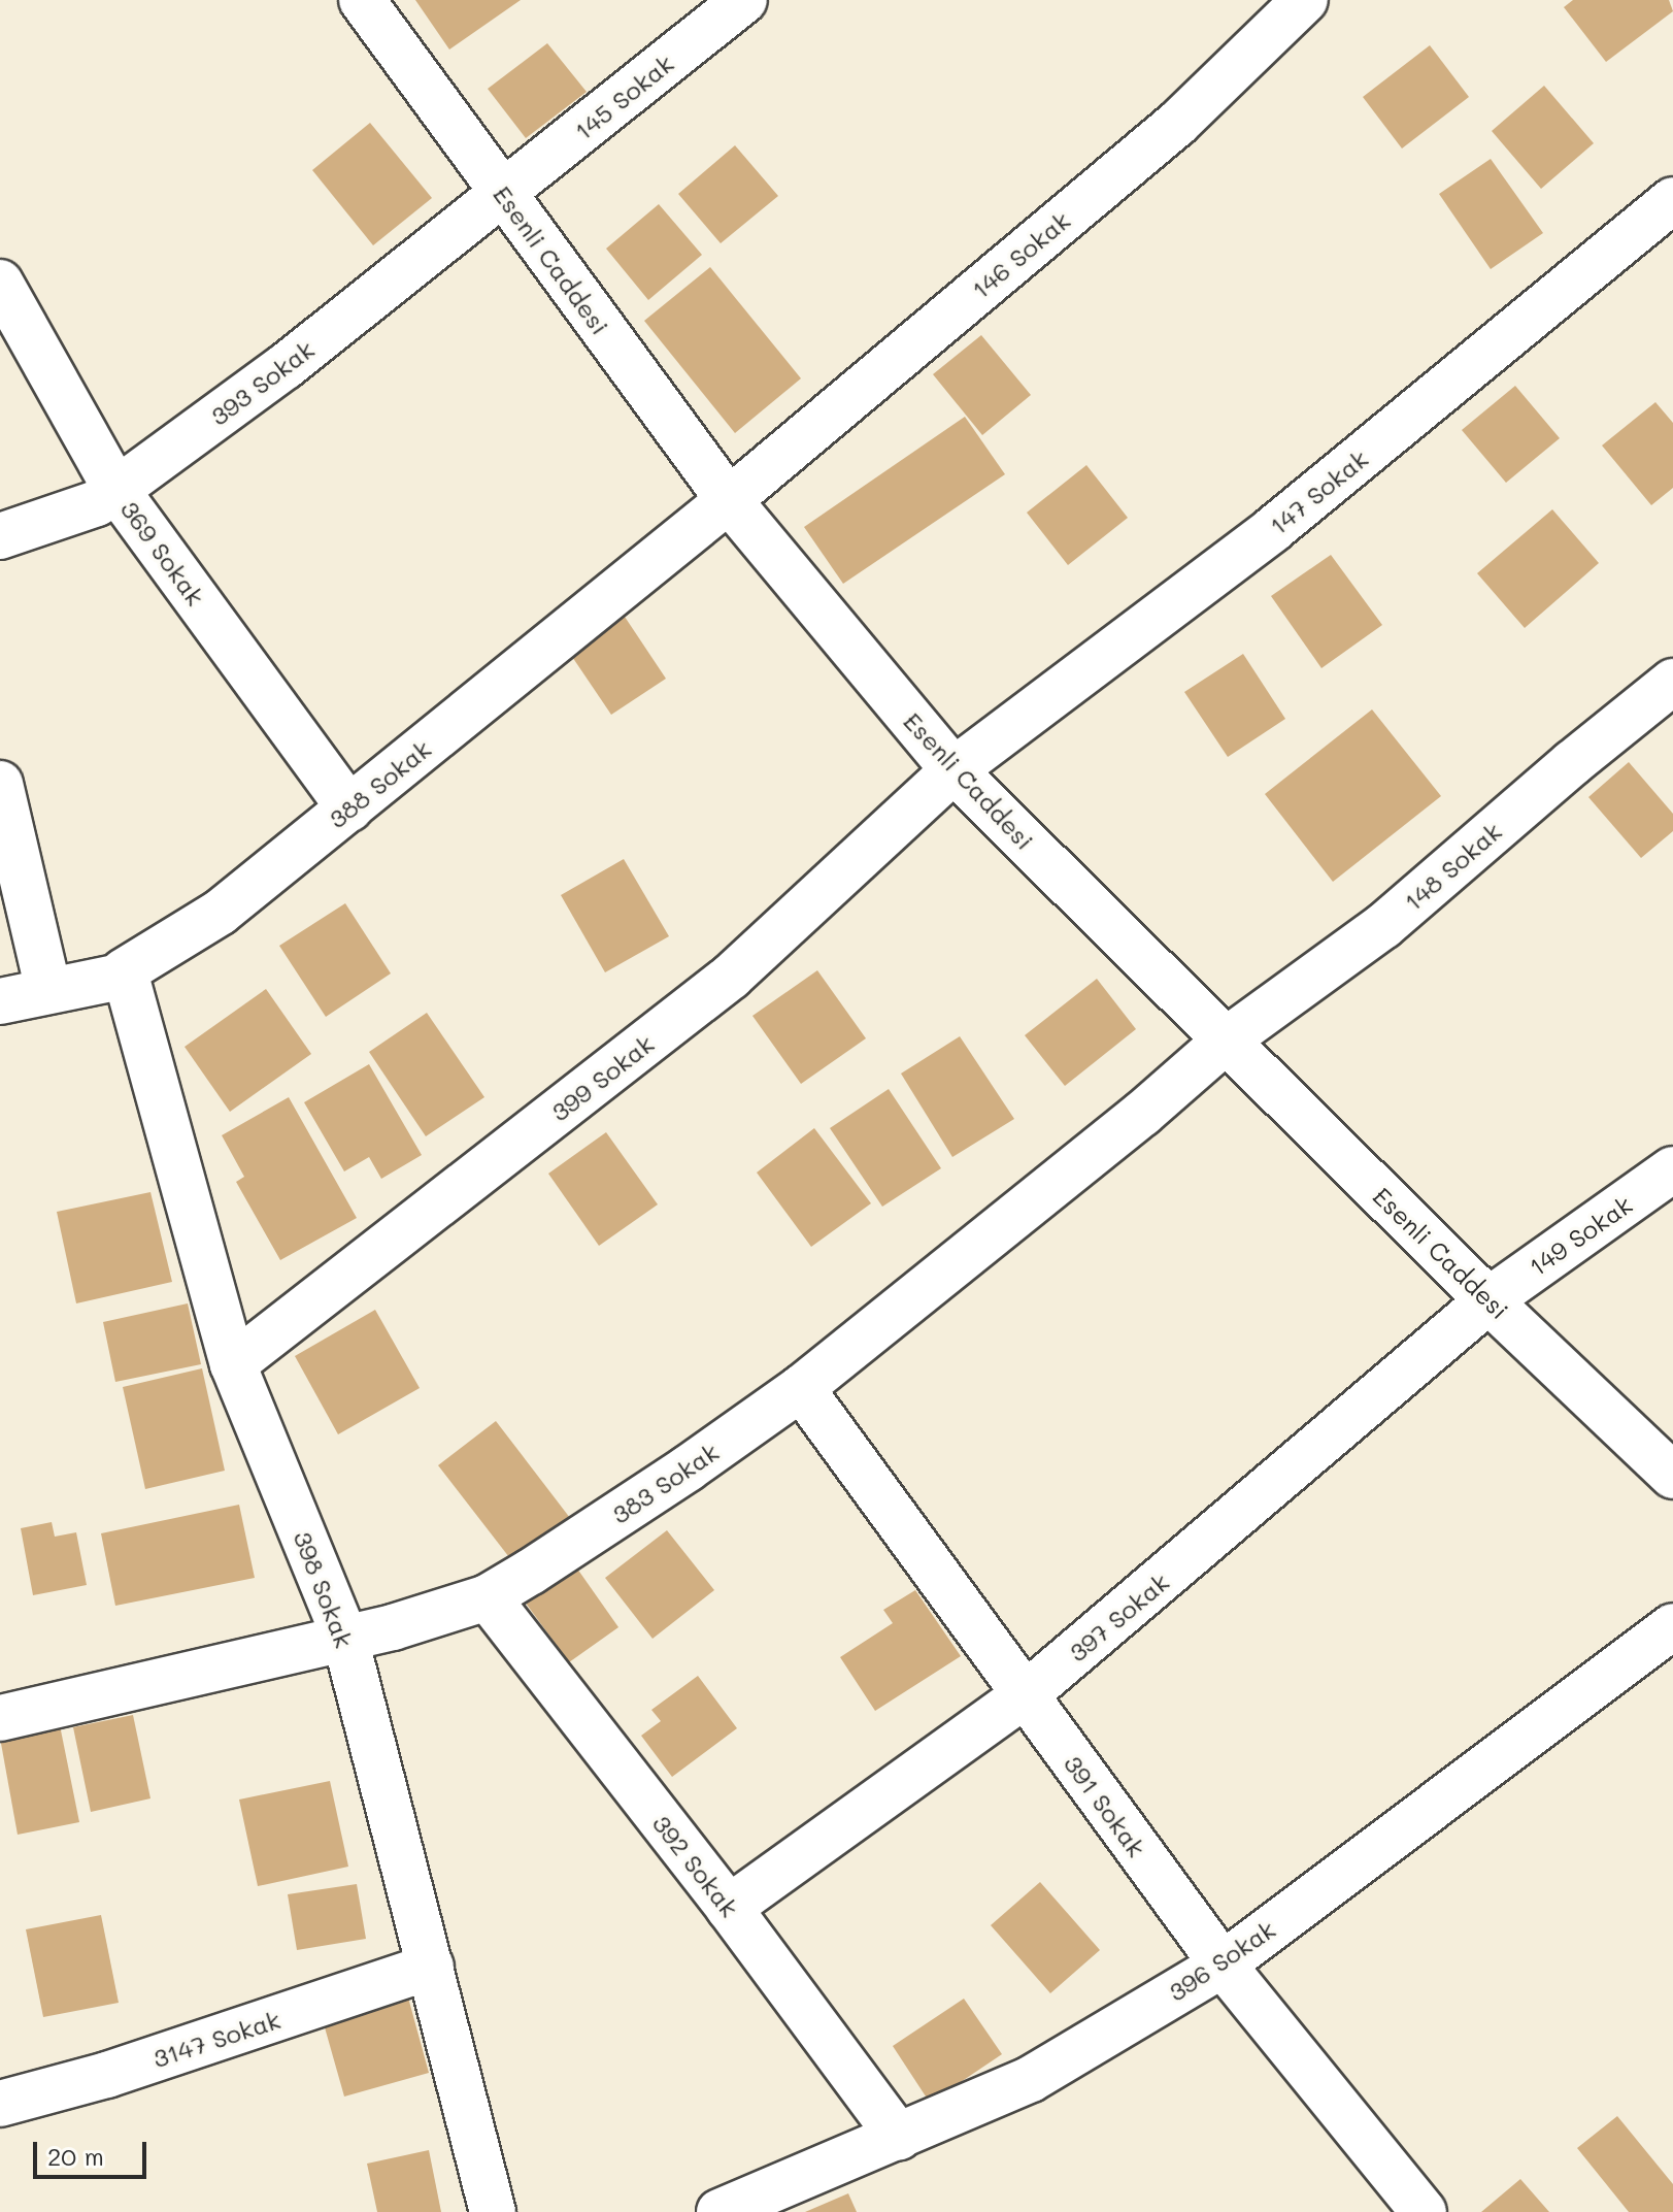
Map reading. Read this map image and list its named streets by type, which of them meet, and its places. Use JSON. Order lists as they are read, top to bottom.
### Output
{
  "streets": {
    "street": [
      "145 Sokak",
      "146 Sokak",
      "Esenli Caddesi",
      "393 Sokak",
      "147 Sokak",
      "369 Sokak",
      "388 Sokak",
      "148 Sokak",
      "399 Sokak",
      "149 Sokak",
      "383 Sokak",
      "398 Sokak",
      "397 Sokak",
      "391 Sokak",
      "392 Sokak",
      "396 Sokak",
      "3147 Sokak"
    ]
  },
  "crossings": [
    ["145 Sokak", "Esenli Caddesi"],
    ["145 Sokak", "393 Sokak"],
    ["146 Sokak", "Esenli Caddesi"],
    ["146 Sokak", "388 Sokak"],
    ["Esenli Caddesi", "393 Sokak"],
    ["Esenli Caddesi", "147 Sokak"],
    ["Esenli Caddesi", "388 Sokak"],
    ["Esenli Caddesi", "148 Sokak"],
    ["Esenli Caddesi", "399 Sokak"],
    ["Esenli Caddesi", "149 Sokak"],
    ["Esenli Caddesi", "383 Sokak"],
    ["Esenli Caddesi", "397 Sokak"],
    ["393 Sokak", "369 Sokak"],
    ["147 Sokak", "399 Sokak"],
    ["369 Sokak", "388 Sokak"],
    ["388 Sokak", "398 Sokak"],
    ["148 Sokak", "383 Sokak"],
    ["399 Sokak", "398 Sokak"],
    ["149 Sokak", "397 Sokak"],
    ["383 Sokak", "398 Sokak"],
    ["383 Sokak", "391 Sokak"],
    ["383 Sokak", "392 Sokak"],
    ["398 Sokak", "3147 Sokak"],
    ["397 Sokak", "391 Sokak"],
    ["397 Sokak", "392 Sokak"],
    ["391 Sokak", "396 Sokak"],
    ["392 Sokak", "396 Sokak"]
  ],
  "scale_bar": "20 m"
}
